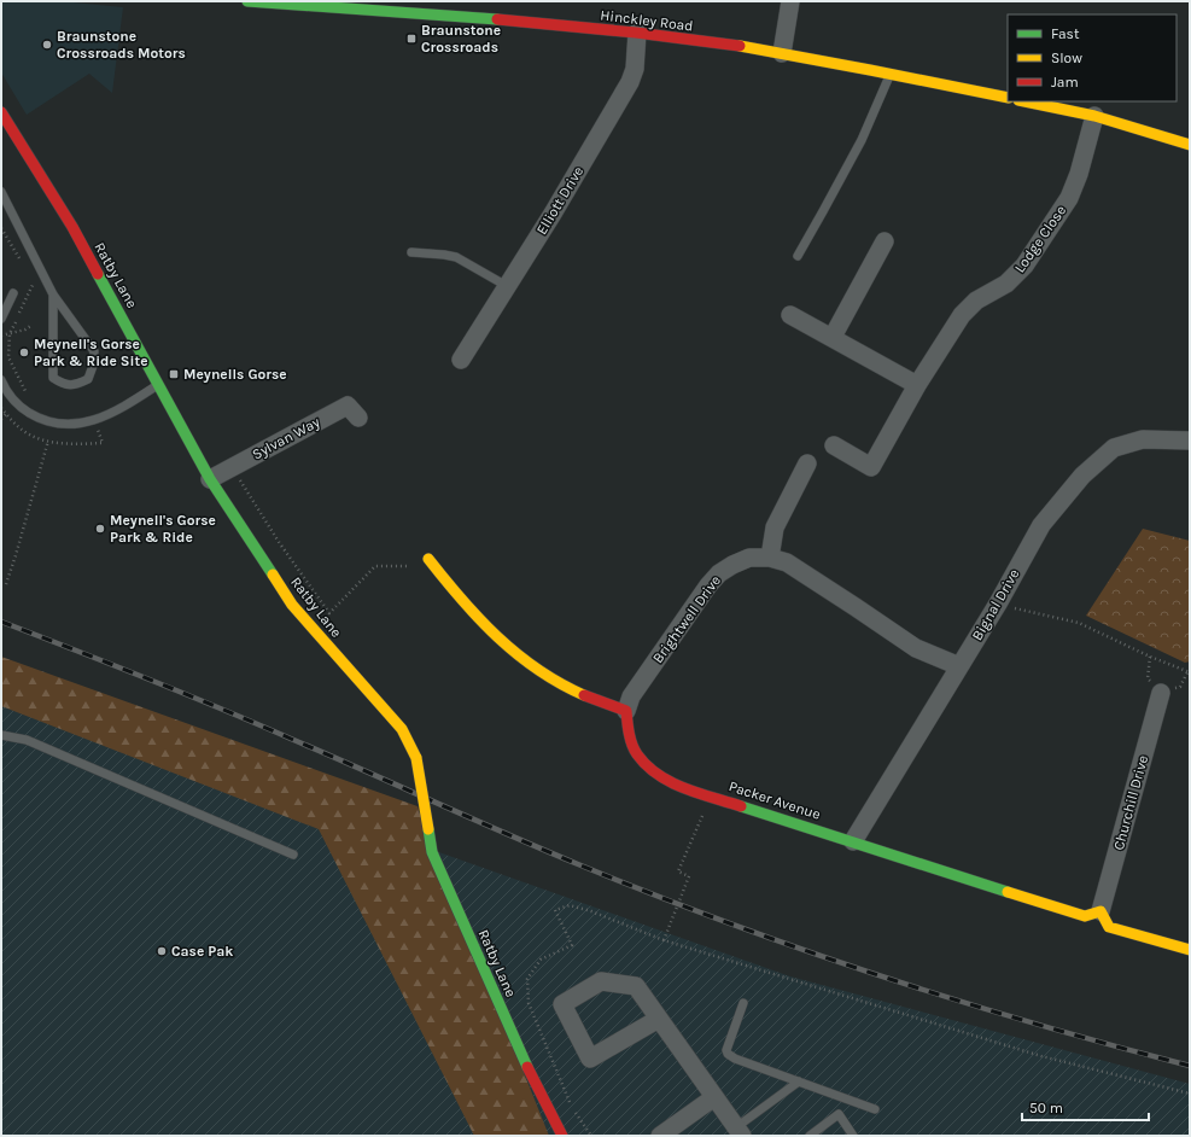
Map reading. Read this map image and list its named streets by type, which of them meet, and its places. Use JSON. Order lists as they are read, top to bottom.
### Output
{
  "streets": {
    "main road": ["Hinckley Road", "Ratby Lane", "Packer Avenue"],
    "street": [
      "Elliott Drive",
      "Lodge Close",
      "Sylvan Way",
      "Bignal Drive",
      "Brightwell Drive",
      "Churchill Drive"
    ]
  },
  "crossings": [
    ["Hinckley Road", "Elliott Drive"],
    ["Ratby Lane", "Sylvan Way"],
    ["Bignal Drive", "Brightwell Drive"],
    ["Bignal Drive", "Packer Avenue"],
    ["Brightwell Drive", "Packer Avenue"],
    ["Packer Avenue", "Churchill Drive"]
  ],
  "places": {
    "transit": ["Braunstone Crossroads", "Meynells Gorse"],
    "other": [
      "Braunstone Crossroads Motors",
      "Meynell's Gorse Park & Ride Site",
      "Meynell's Gorse Park & Ride",
      "Case Pak"
    ]
  },
  "legend": ["Fast", "Slow", "Jam"],
  "scale_bar": "50 m"
}
